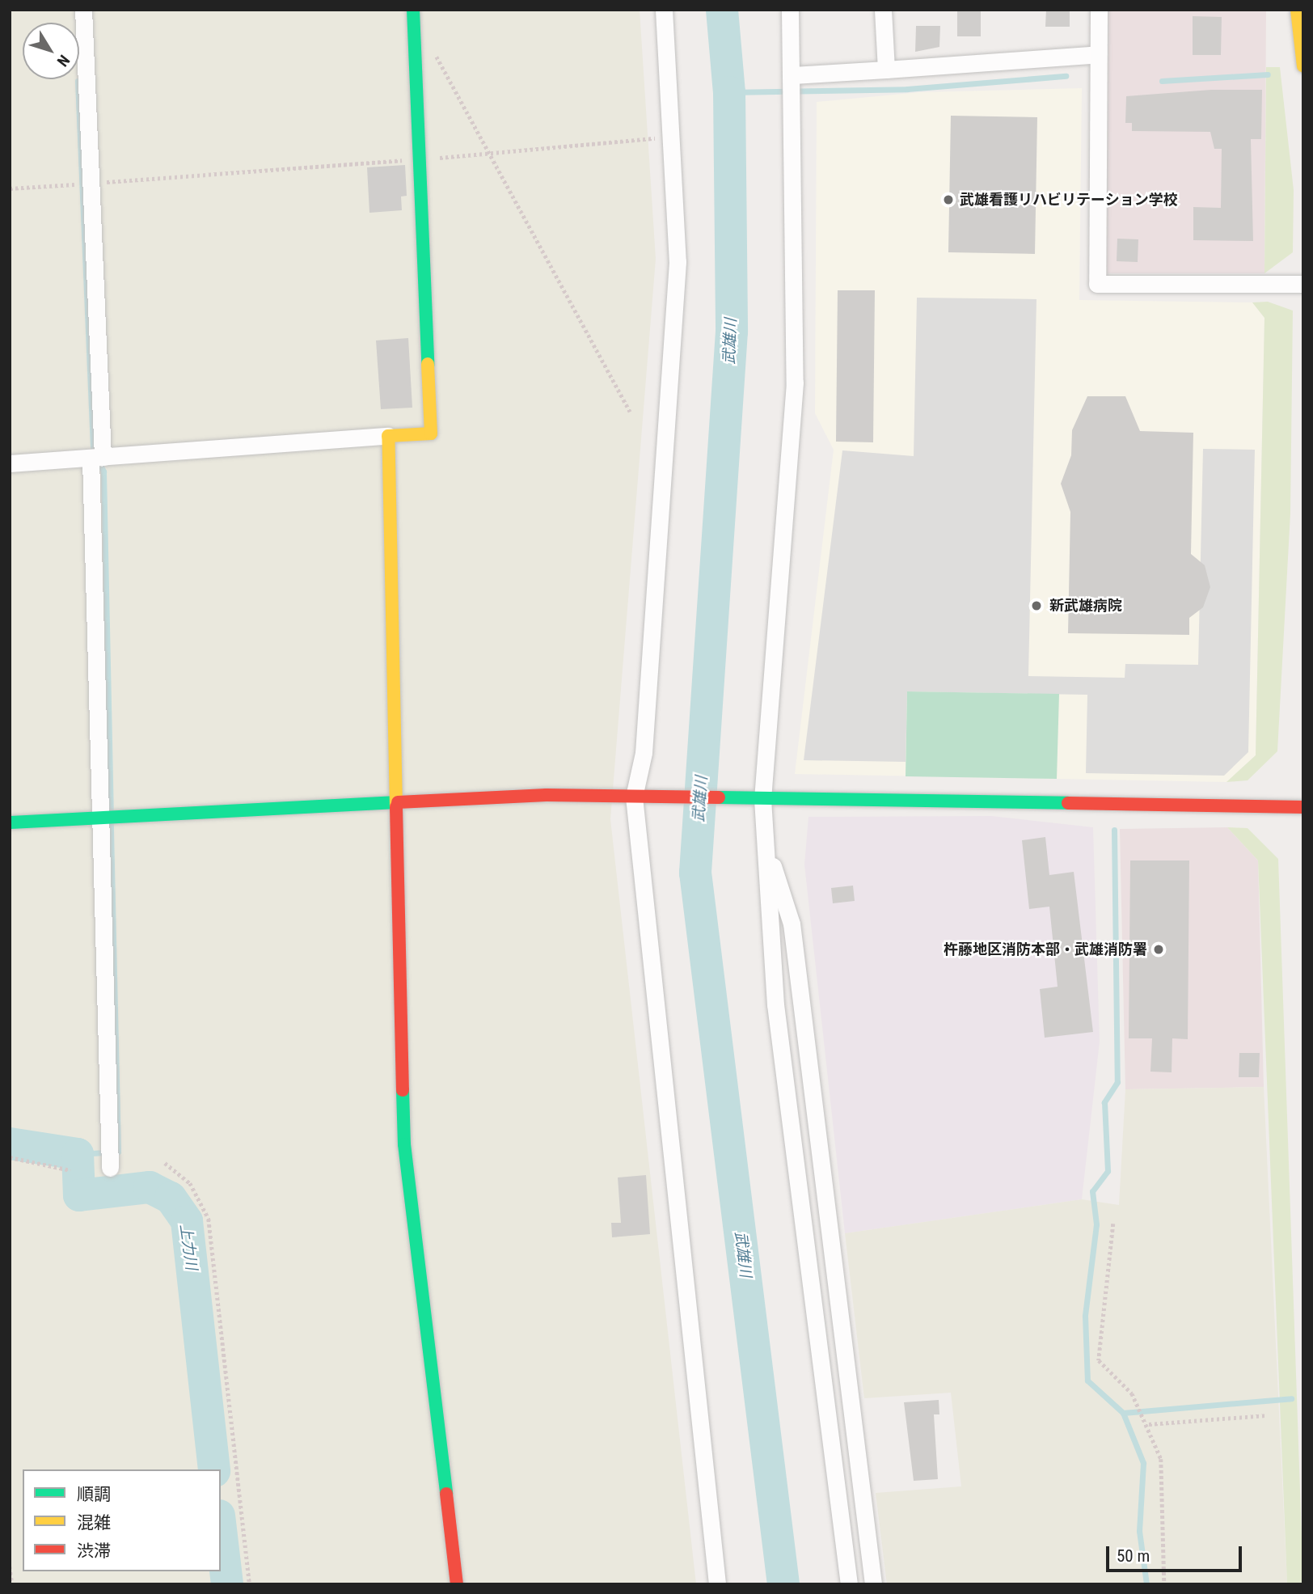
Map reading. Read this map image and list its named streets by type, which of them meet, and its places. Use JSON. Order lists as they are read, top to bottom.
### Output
{
  "water": ["武雄川", "上力川"],
  "places": ["武雄看護リハビリテーション学校", "新武雄病院", "杵藤地区消防本部・武雄消防署"],
  "legend": ["順調", "混雑", "渋滞"],
  "scale_bar": "50 m",
  "north": "bottom right"
}
